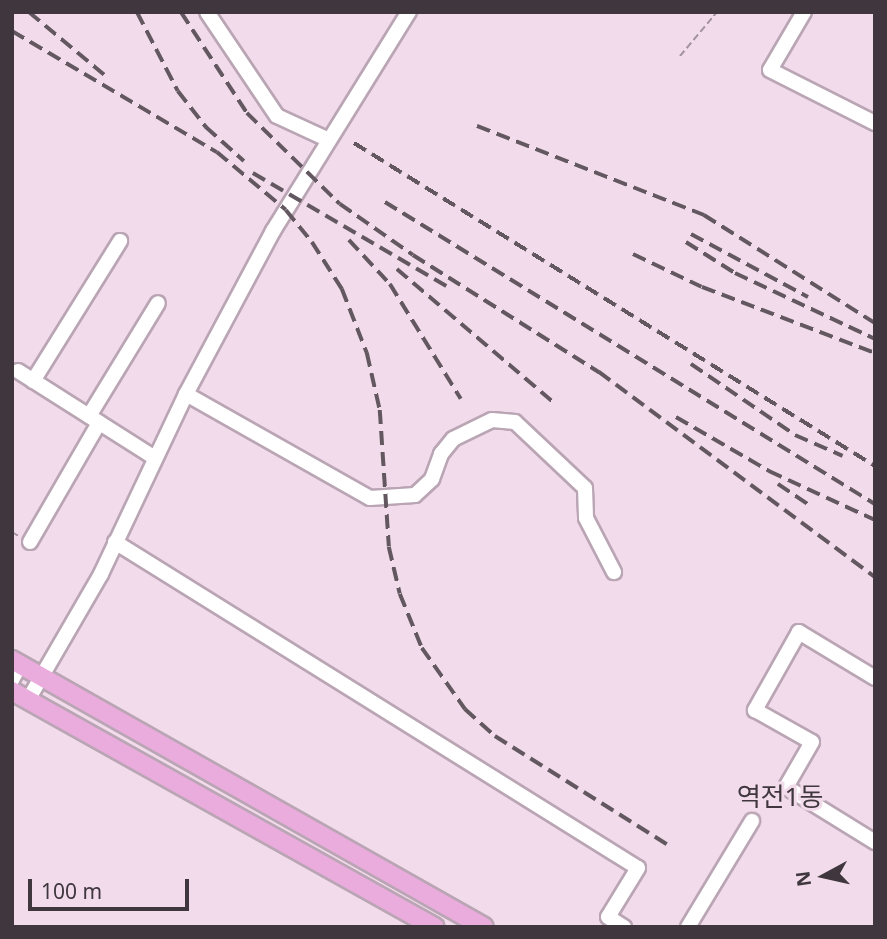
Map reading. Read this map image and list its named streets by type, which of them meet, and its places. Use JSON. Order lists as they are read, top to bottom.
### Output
{
  "districts": ["역전1동"],
  "scale_bar": "100 m",
  "north": "left"
}
